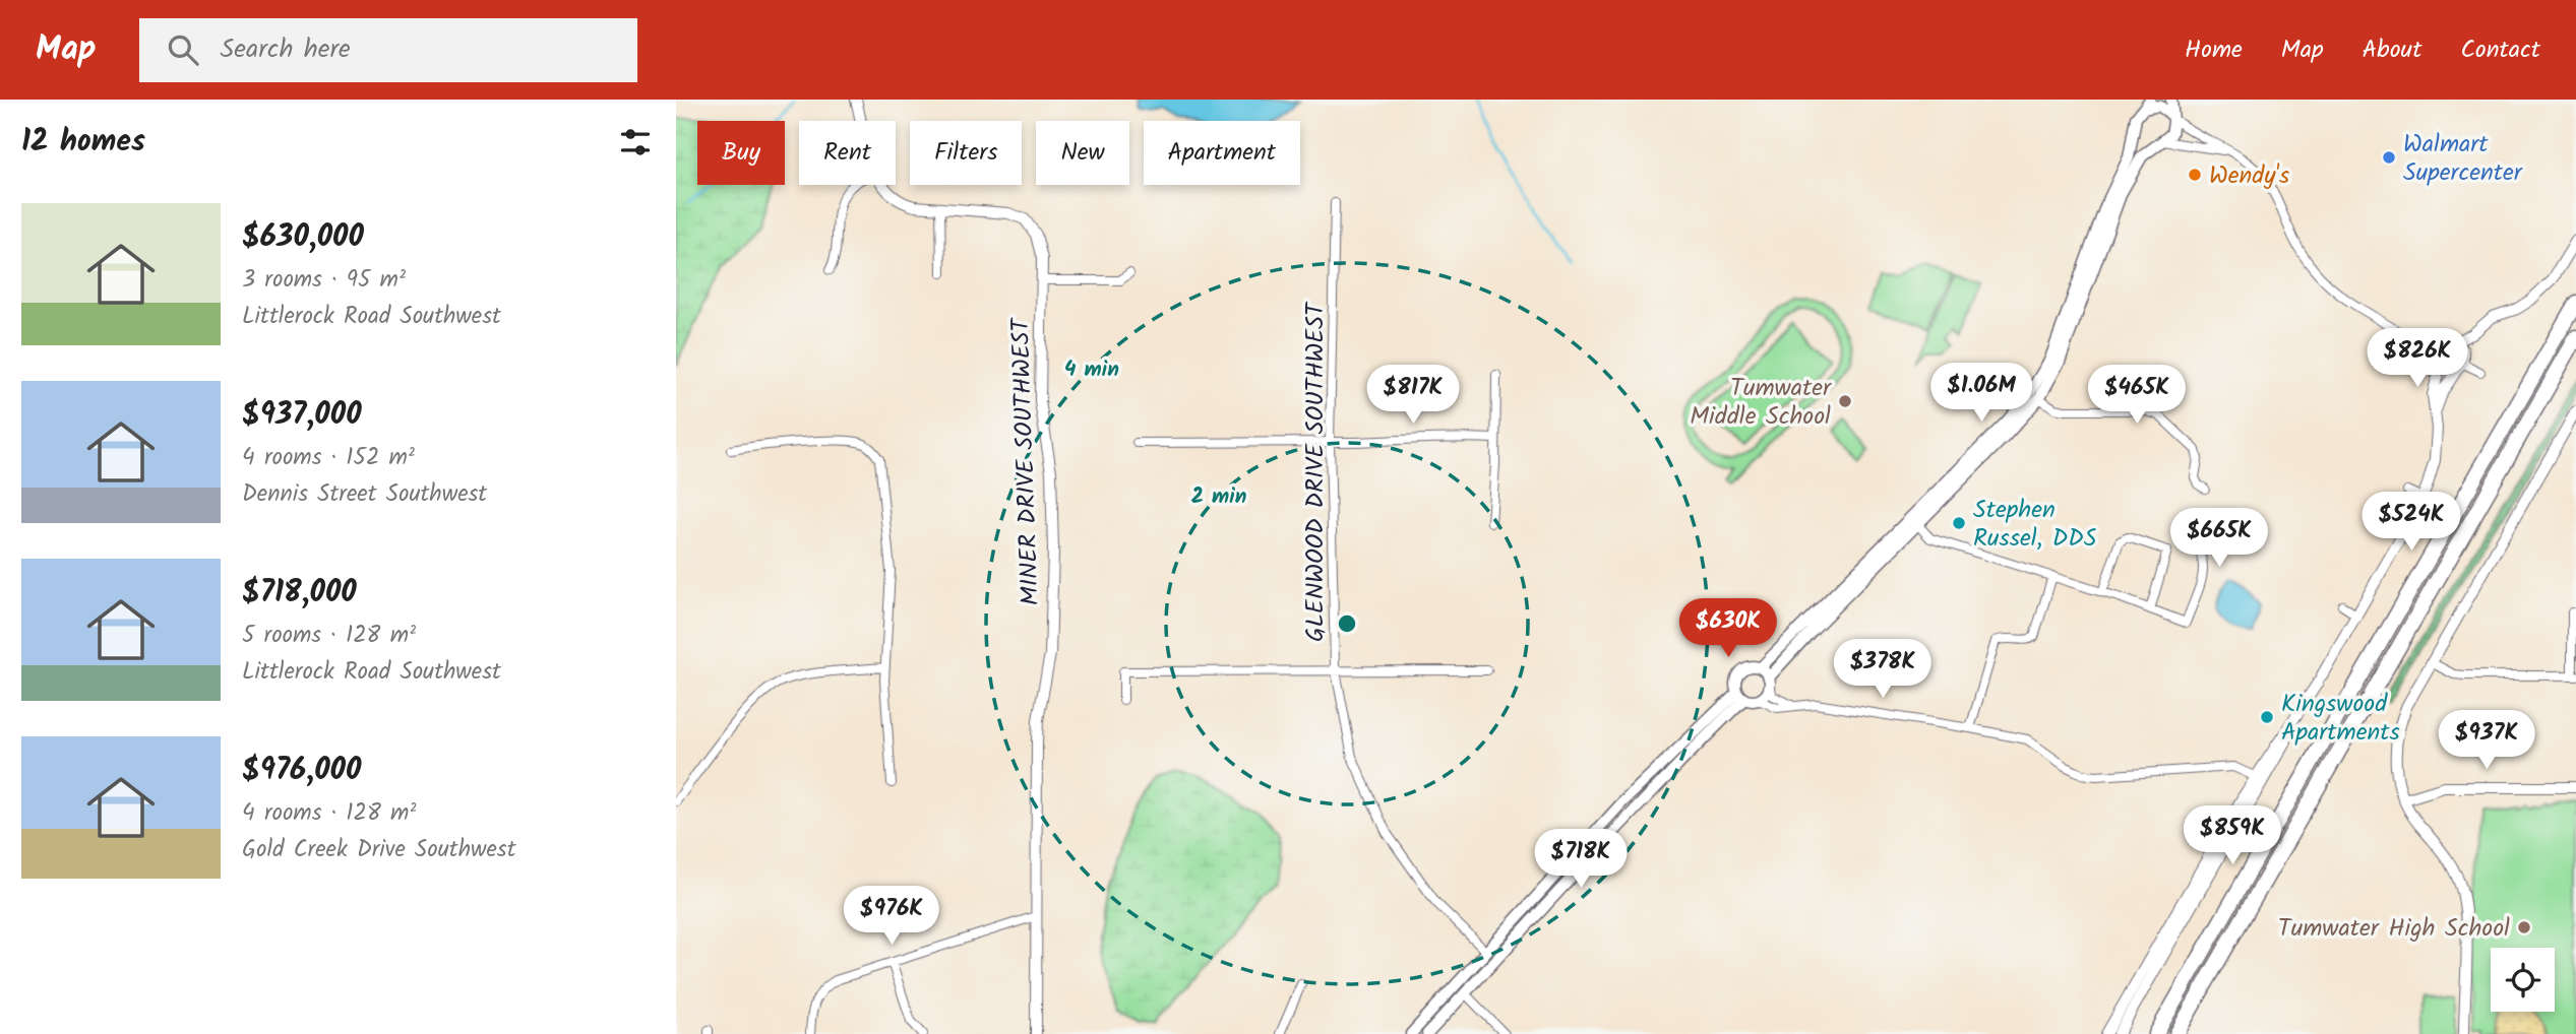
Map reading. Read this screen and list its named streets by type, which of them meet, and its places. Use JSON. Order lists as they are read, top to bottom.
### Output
{
  "streets": {
    "street": ["MINER DRIVE SOUTHWEST", "GLENWOOD DRIVE SOUTHWEST"]
  },
  "places": [
    "Walmart Supercenter",
    "Wendy's",
    "Tumwater Middle School",
    "Stephen Russel, DDS",
    "Kingswood Apartments",
    "Tumwater High School"
  ],
  "page": {
    "header": "Map",
    "search": "Search here",
    "nav": [
      "Home",
      "Map",
      "About",
      "Contact"
    ],
    "heading": "12 homes",
    "chip": [
      "Buy",
      "Rent",
      "Filters",
      "New",
      "Apartment"
    ],
    "list": [
      {
        "name": "$630,000",
        "note": "3 rooms · 95 m² · Littlerock Road Southwest"
      },
      {
        "name": "$937,000",
        "note": "4 rooms · 152 m² · Dennis Street Southwest"
      },
      {
        "name": "$718,000",
        "note": "5 rooms · 128 m² · Littlerock Road Southwest"
      },
      {
        "name": "$976,000",
        "note": "4 rooms · 128 m² · Gold Creek Drive Southwest"
      }
    ],
    "price": [
      "$826K",
      "$1.06M",
      "$817K",
      "$465K",
      "$524K",
      "$665K",
      "$630K",
      "$378K",
      "$937K",
      "$859K",
      "$718K",
      "$976K"
    ]
  },
  "rings": ["4 min", "2 min"]
}
